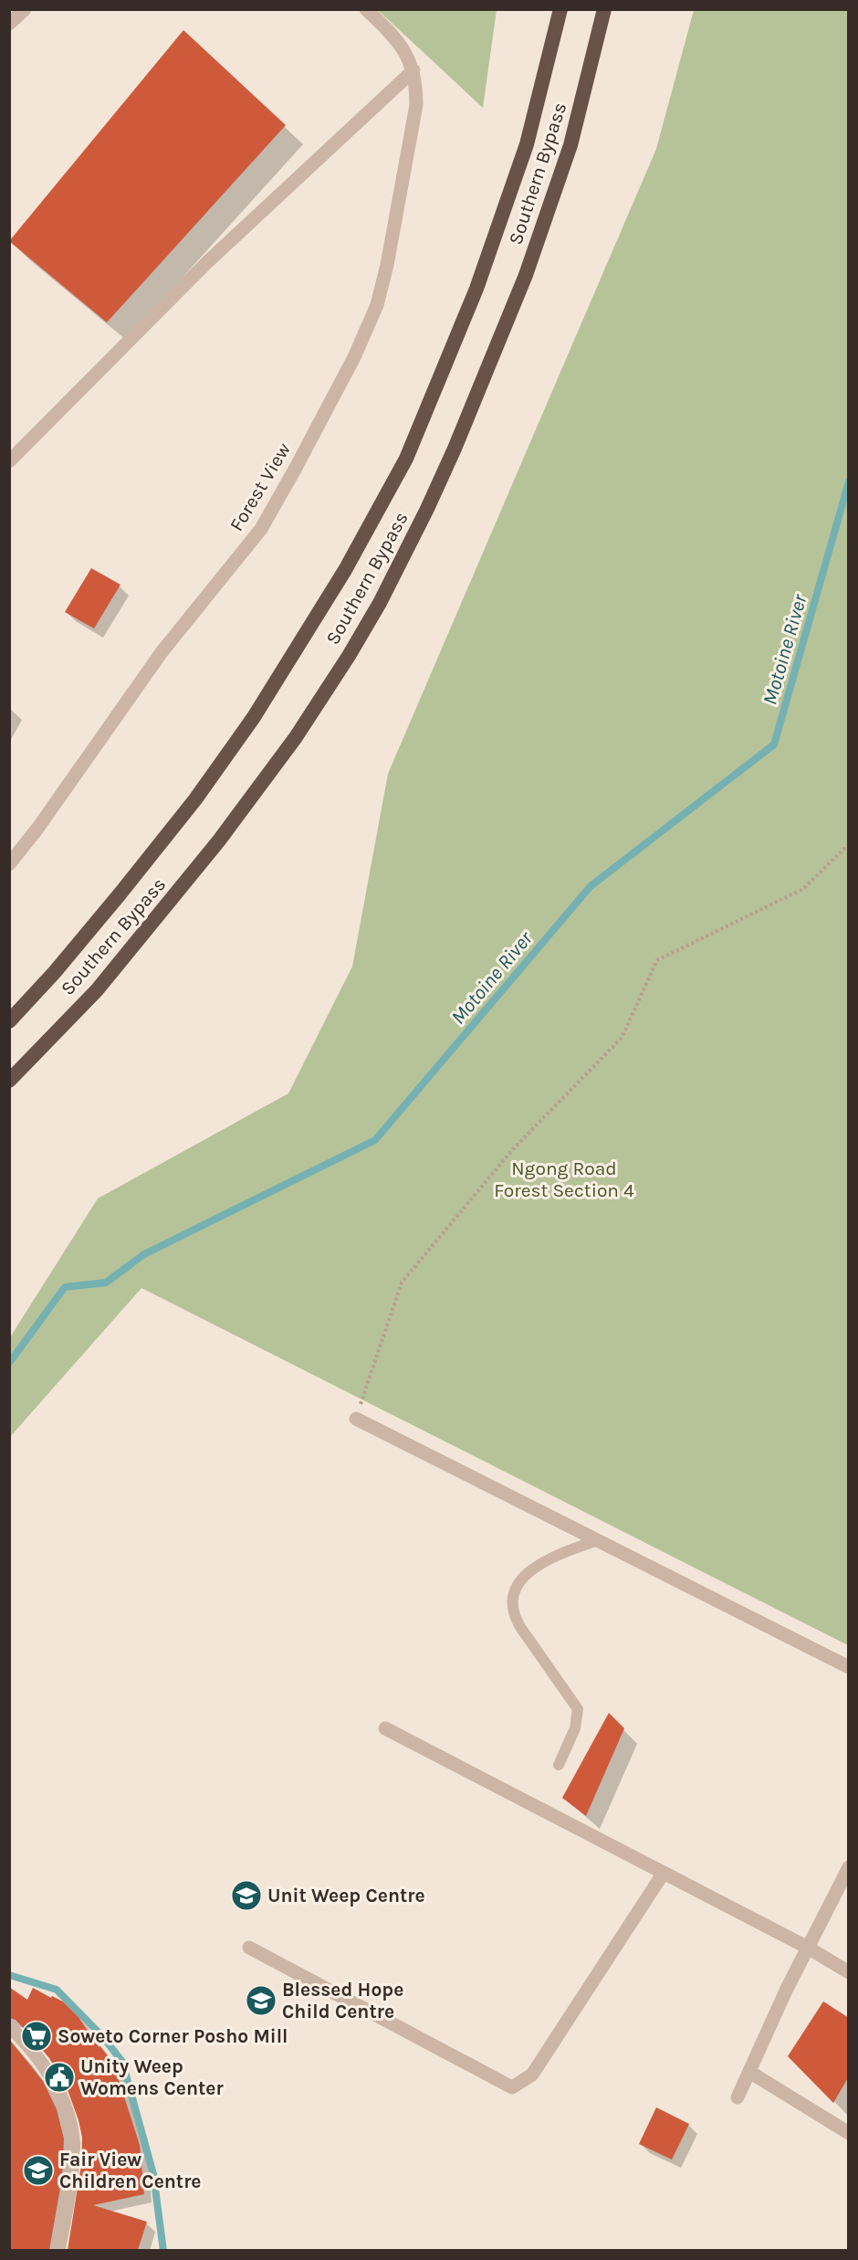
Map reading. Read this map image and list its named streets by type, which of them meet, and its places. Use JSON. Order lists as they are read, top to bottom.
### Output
{
  "streets": {
    "highway": ["Southern Bypass"],
    "street": ["Forest View"]
  },
  "water": ["Motoine River"],
  "parks": ["Ngong Road Forest Section 4"],
  "places": {
    "school or university": ["Unit Weep Centre", "Blessed Hope Child Centre", "Fair View Children Centre"],
    "supermarket": ["Soweto Corner Posho Mill"],
    "public building": ["Unity Weep Womens Center"]
  }
}
